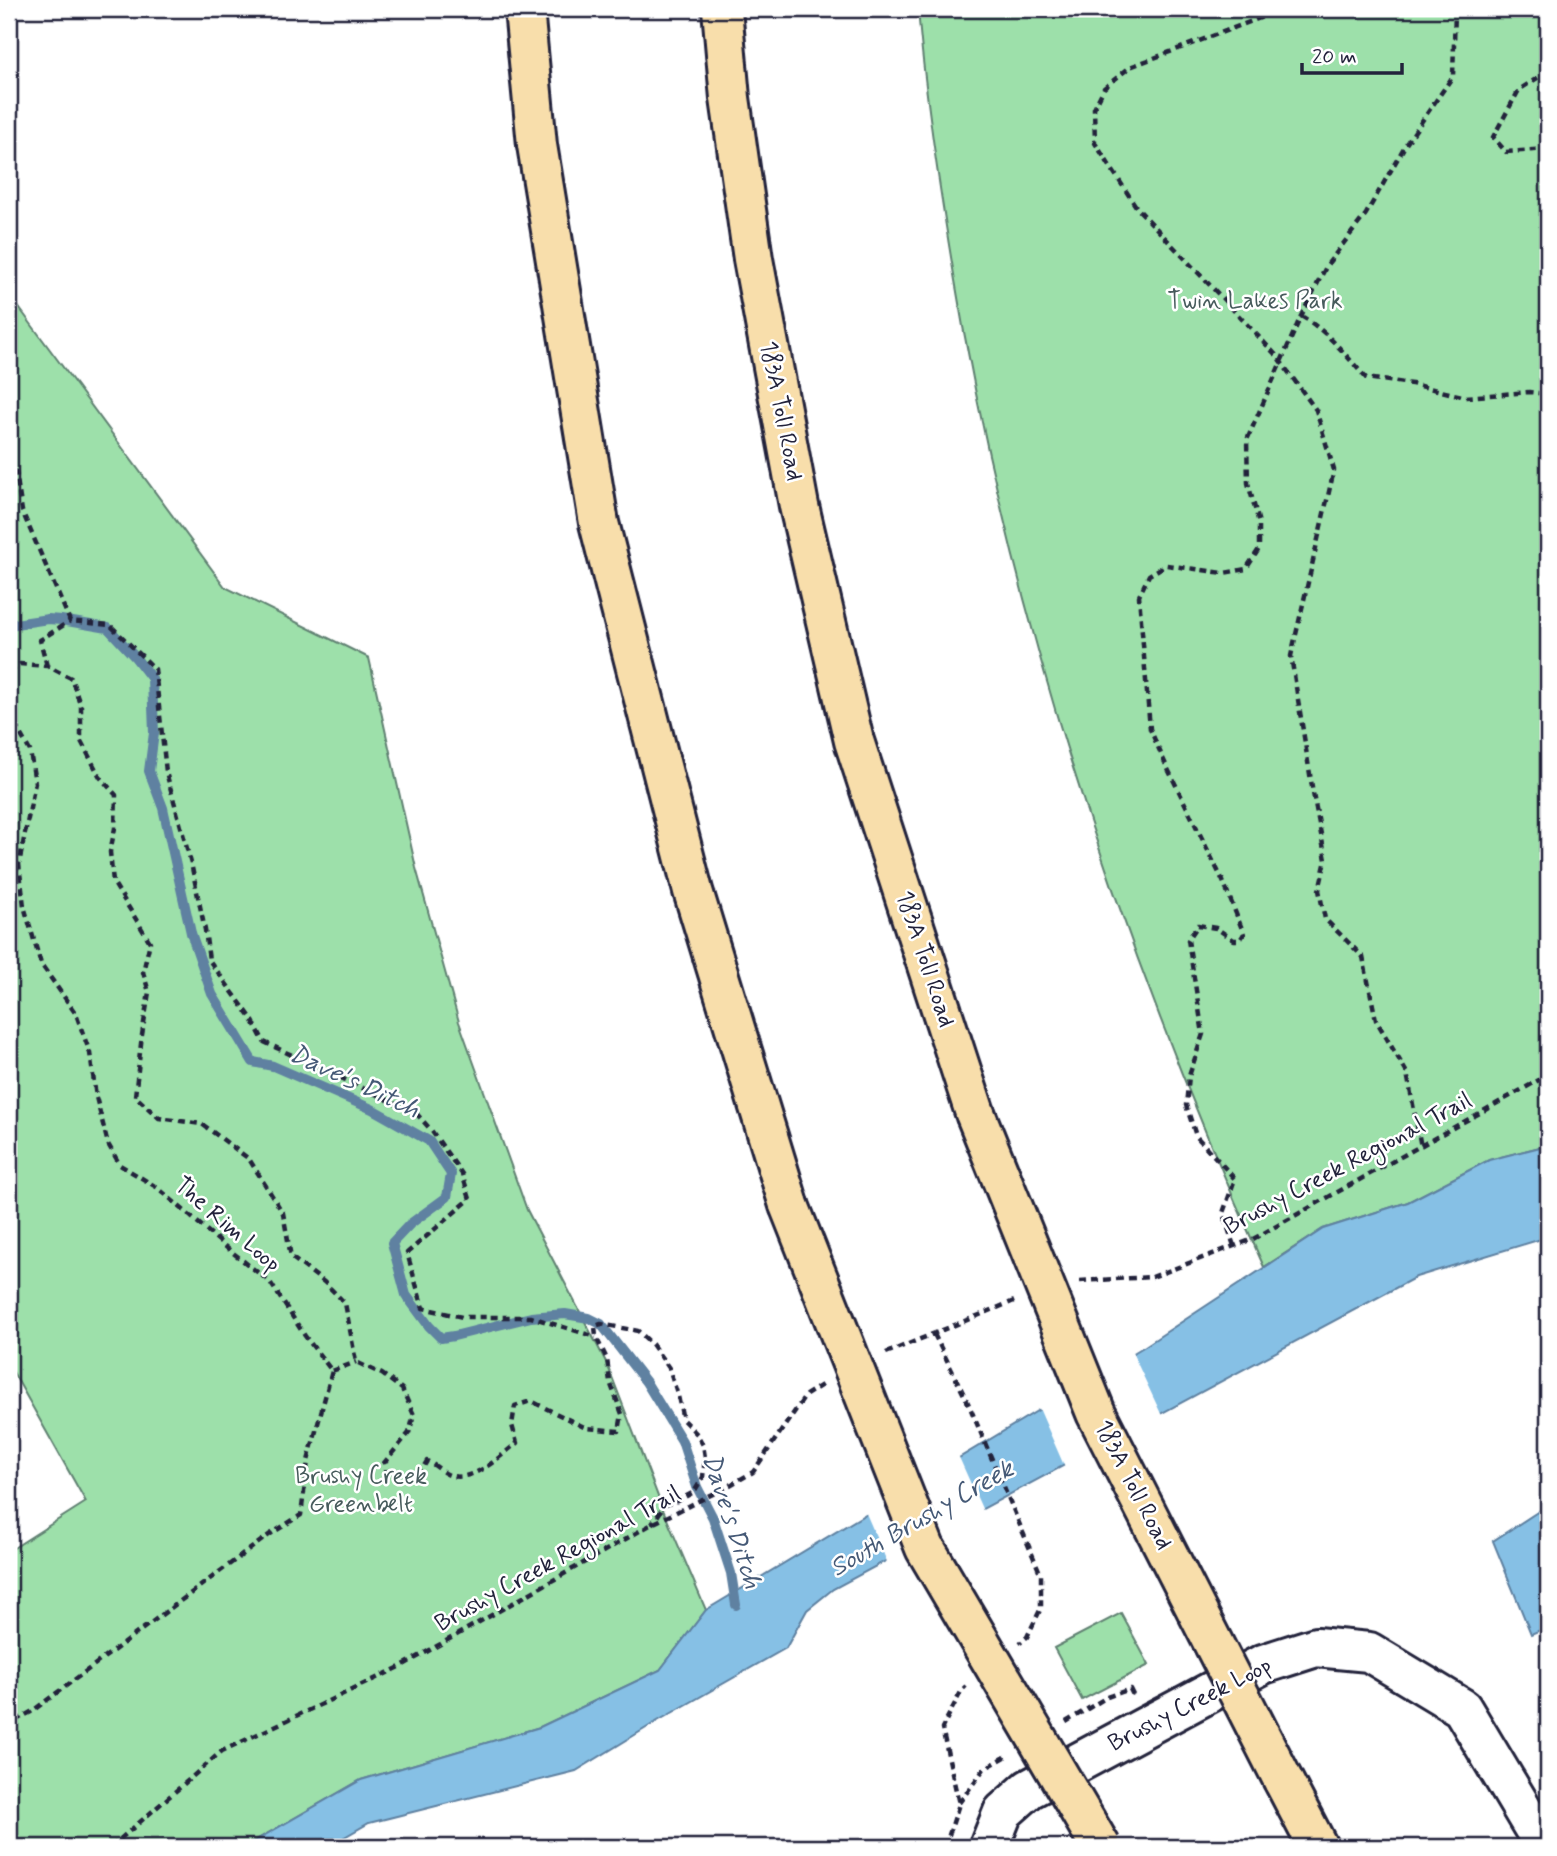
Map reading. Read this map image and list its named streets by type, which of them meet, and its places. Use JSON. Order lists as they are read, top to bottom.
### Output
{
  "streets": {
    "highway": ["183A Toll Road"],
    "main road": ["Brushy Creek Loop"],
    "path": ["Brushy Creek Regional Trail", "The Rim Loop"]
  },
  "water": ["Dave's Ditch", "South Brushy Creek"],
  "parks": ["Twin Lakes Park", "Brushy Creek Greenbelt"],
  "scale_bar": "20 m"
}
